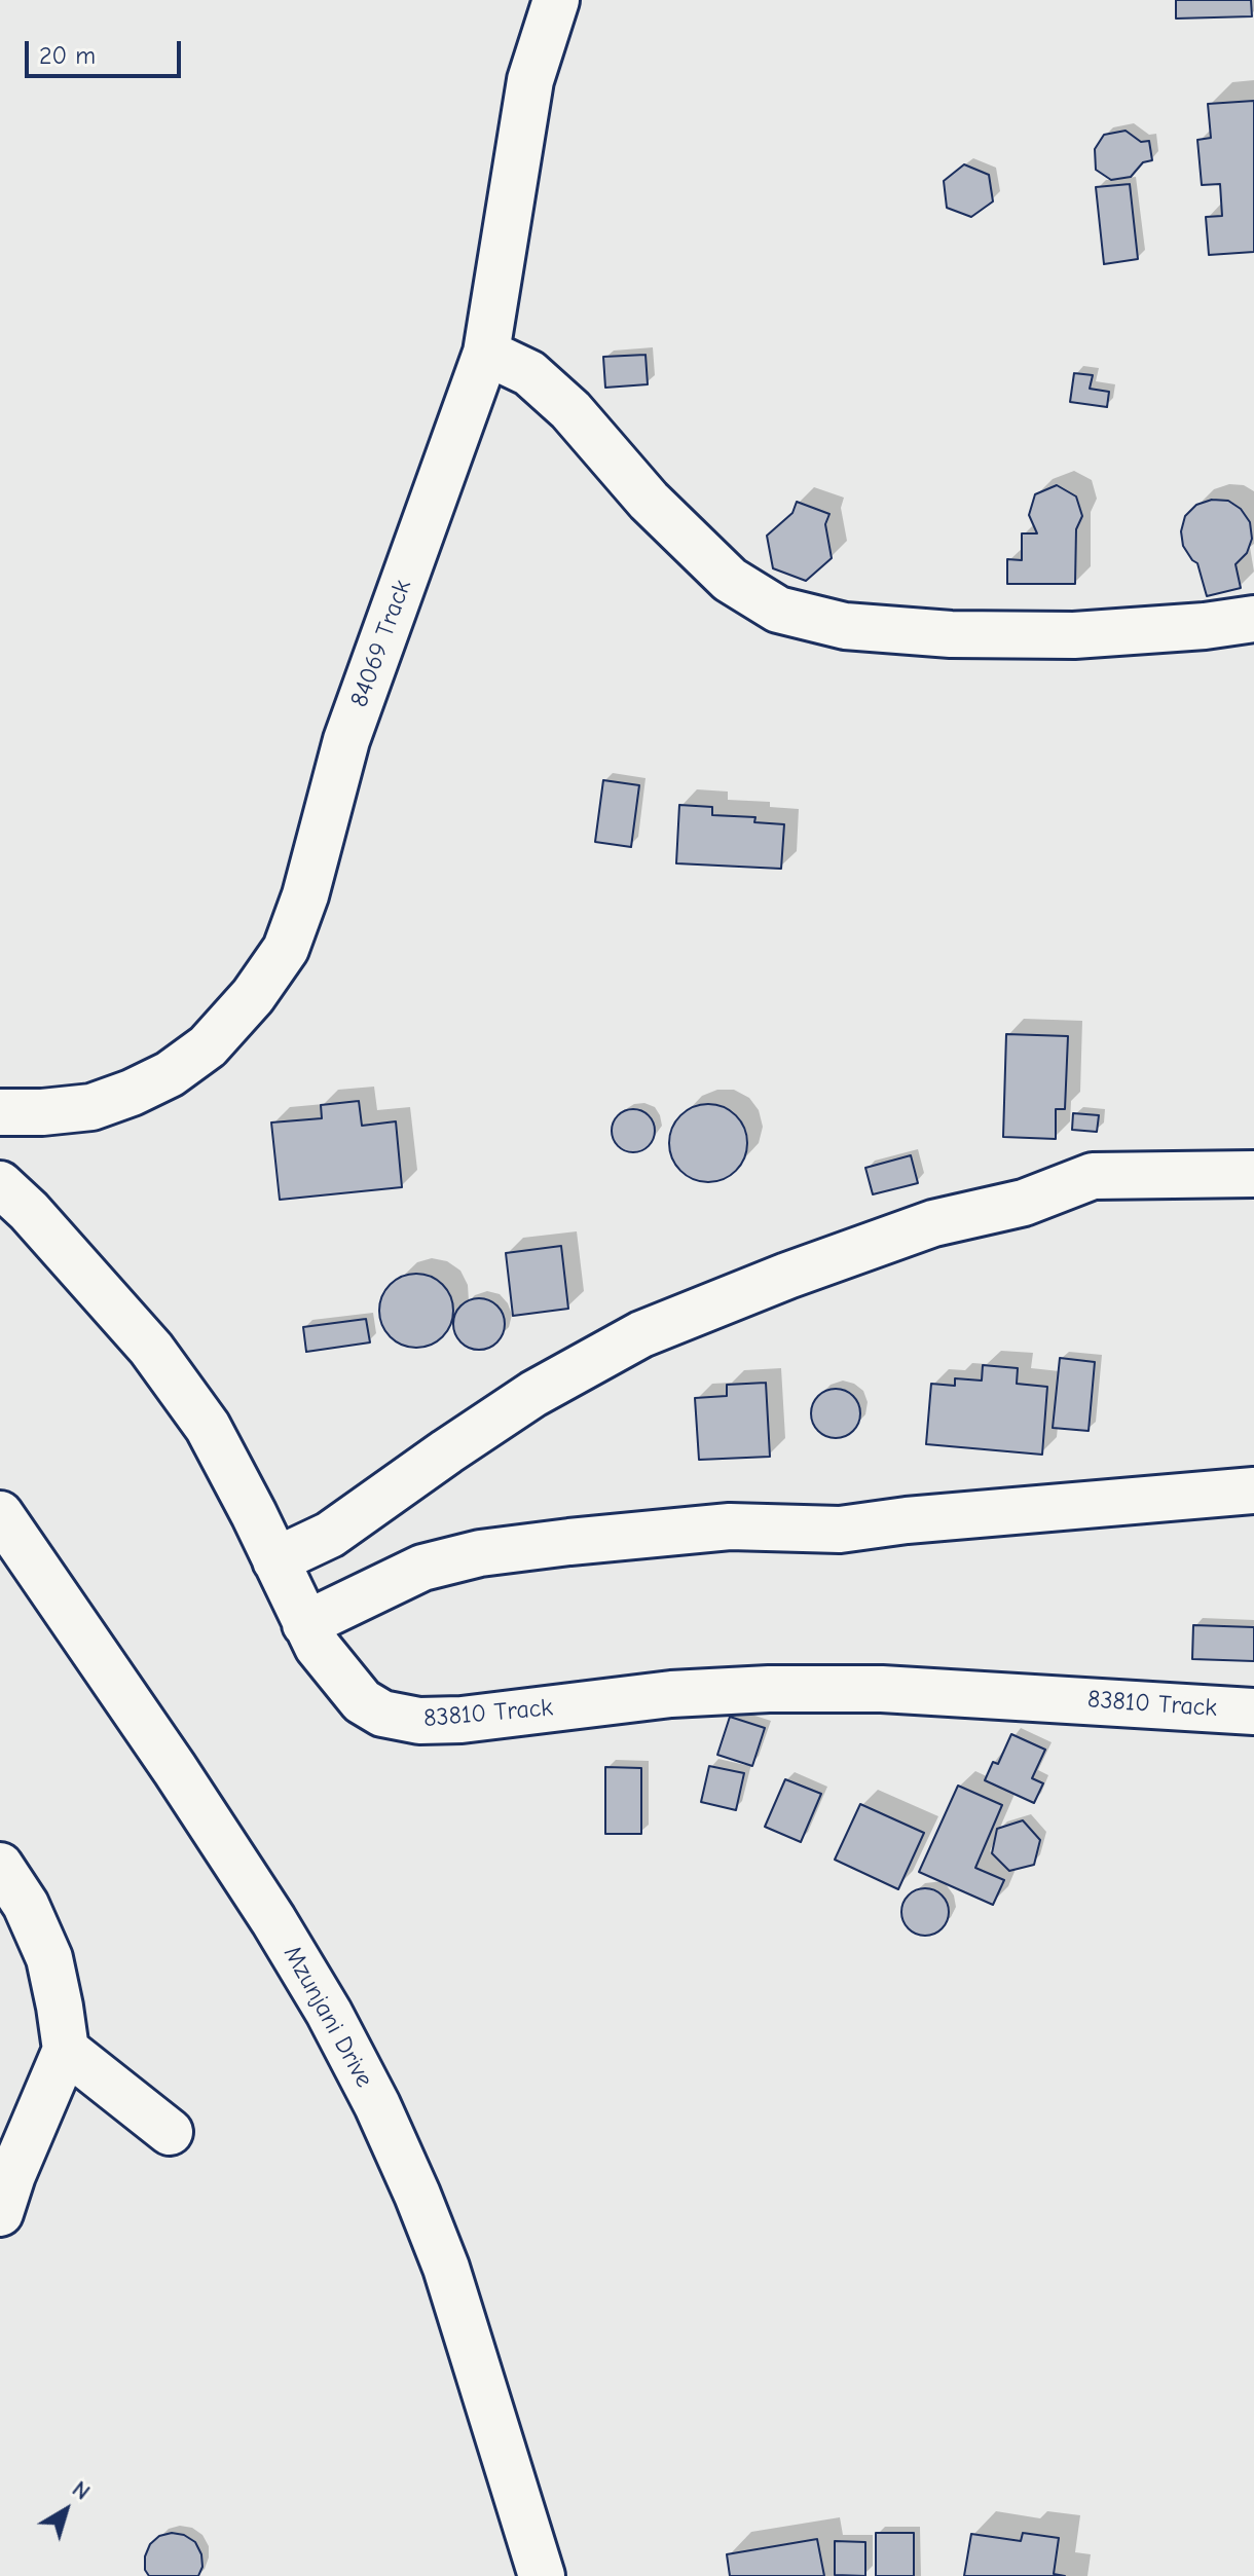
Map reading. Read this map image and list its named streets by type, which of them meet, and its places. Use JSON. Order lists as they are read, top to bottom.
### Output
{
  "streets": {
    "street": ["84069 Track", "83810 Track", "Mzunjani Drive"]
  },
  "scale_bar": "20 m",
  "north": "top right"
}
